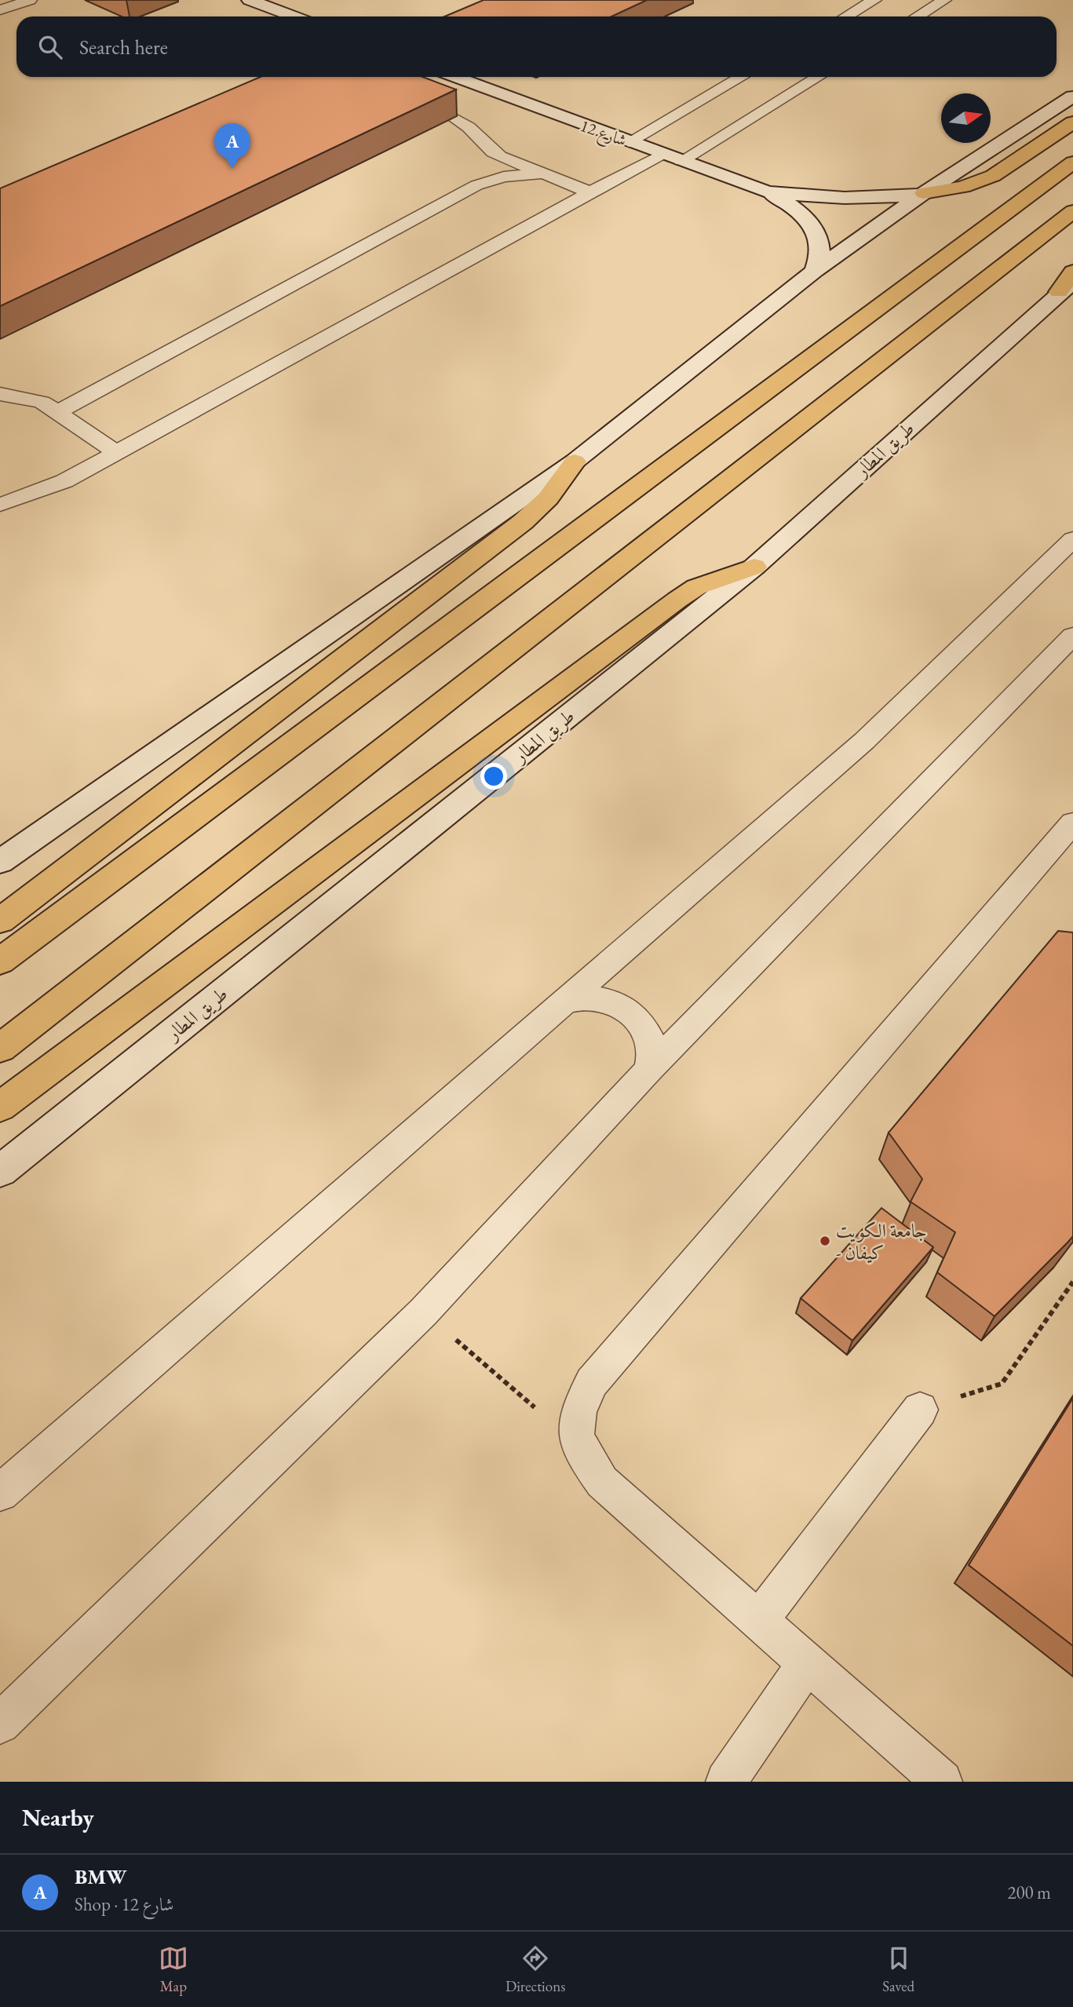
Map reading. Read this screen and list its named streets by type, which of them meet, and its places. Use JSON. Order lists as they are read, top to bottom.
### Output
{
  "streets": {
    "main road": ["شارع 12", "طريق المطار"]
  },
  "places": ["جامعة الكويت - كيفان"],
  "north": "right",
  "page": {
    "search": "Search here",
    "pins": "A",
    "heading": "Nearby",
    "list": [
      {
        "mark": "A",
        "name": "BMW",
        "note": "Shop · شارع 12",
        "value": "200 m"
      }
    ],
    "nav": ["Map", "Directions", "Saved"]
  }
}
